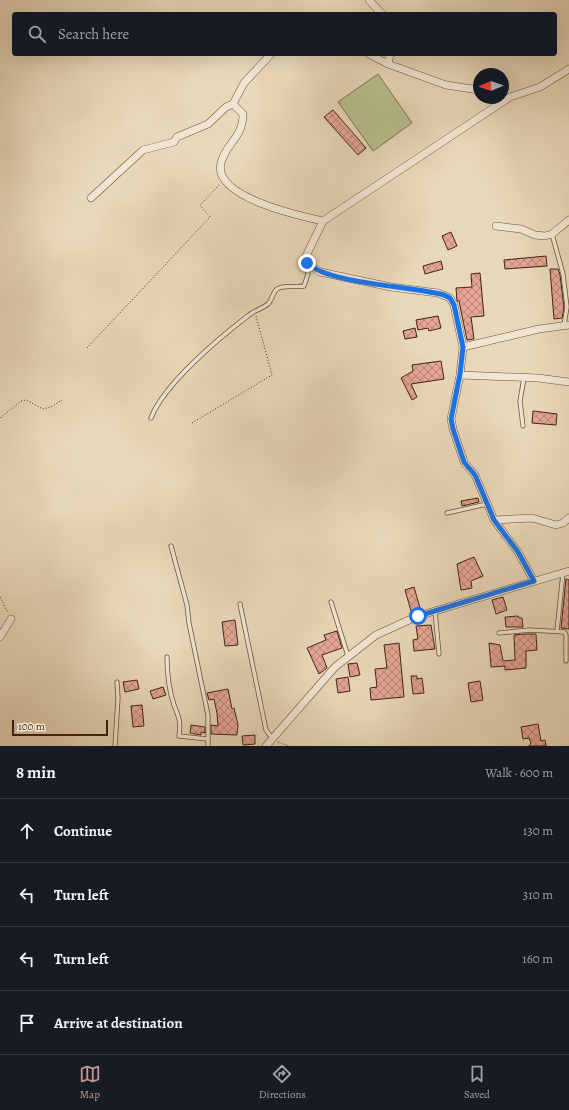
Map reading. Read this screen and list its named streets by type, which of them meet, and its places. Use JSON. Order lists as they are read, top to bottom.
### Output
{
  "scale_bar": "100 m",
  "north": "left",
  "page": {
    "search": "Search here",
    "scale": "100 m",
    "heading": ["8 min", "Walk · 600 m"],
    "list": [
      ["Continue", "130 m"],
      ["Turn left", "310 m"],
      ["Turn left", "160 m"],
      "Arrive at destination"
    ],
    "nav": ["Map", "Directions", "Saved"]
  }
}
